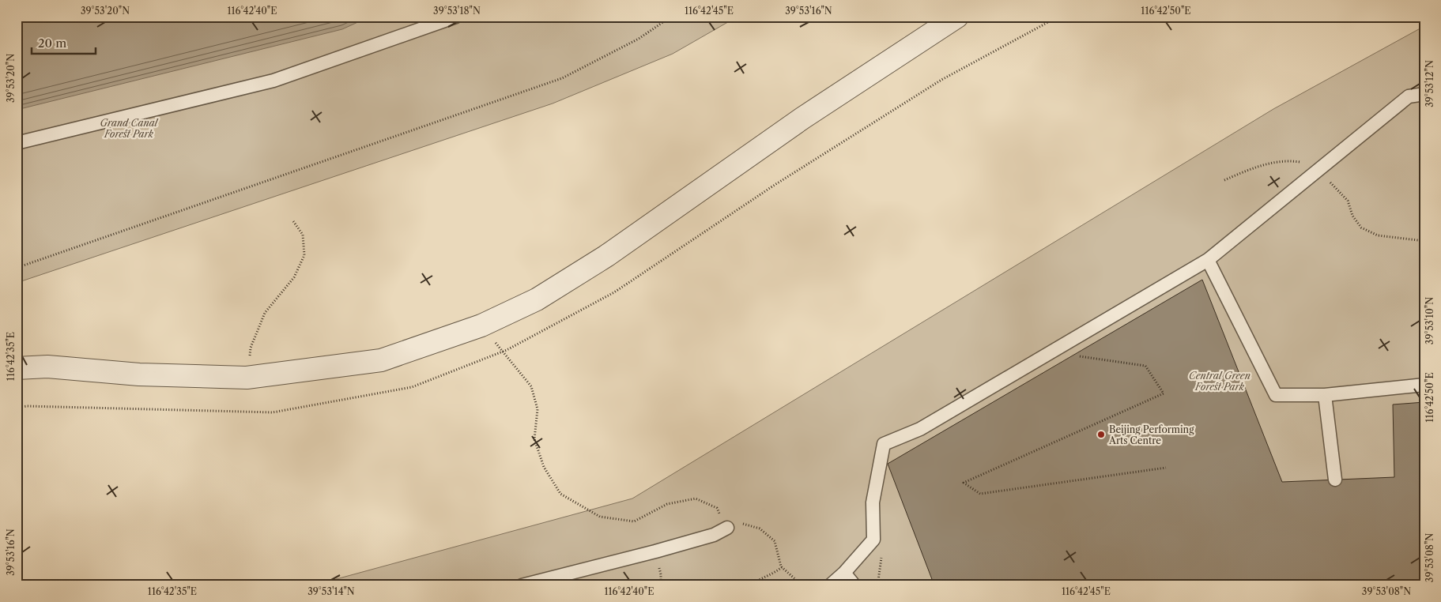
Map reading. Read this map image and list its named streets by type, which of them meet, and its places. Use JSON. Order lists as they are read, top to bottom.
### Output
{
  "parks": ["Grand Canal Forest Park", "Central Green Forest Park"],
  "places": ["Beijing Performing Arts Centre"],
  "scale_bar": "20 m",
  "coordinates": [
    "39°53'20\"N",
    "116°42'40\"E",
    "39°53'18\"N",
    "116°42'45\"E",
    "39°53'16\"N",
    "116°42'50\"E",
    "39°53'12\"N",
    "39°53'10\"N",
    "116°42'35\"E",
    "39°53'08\"N",
    "39°53'14\"N"
  ]
}
